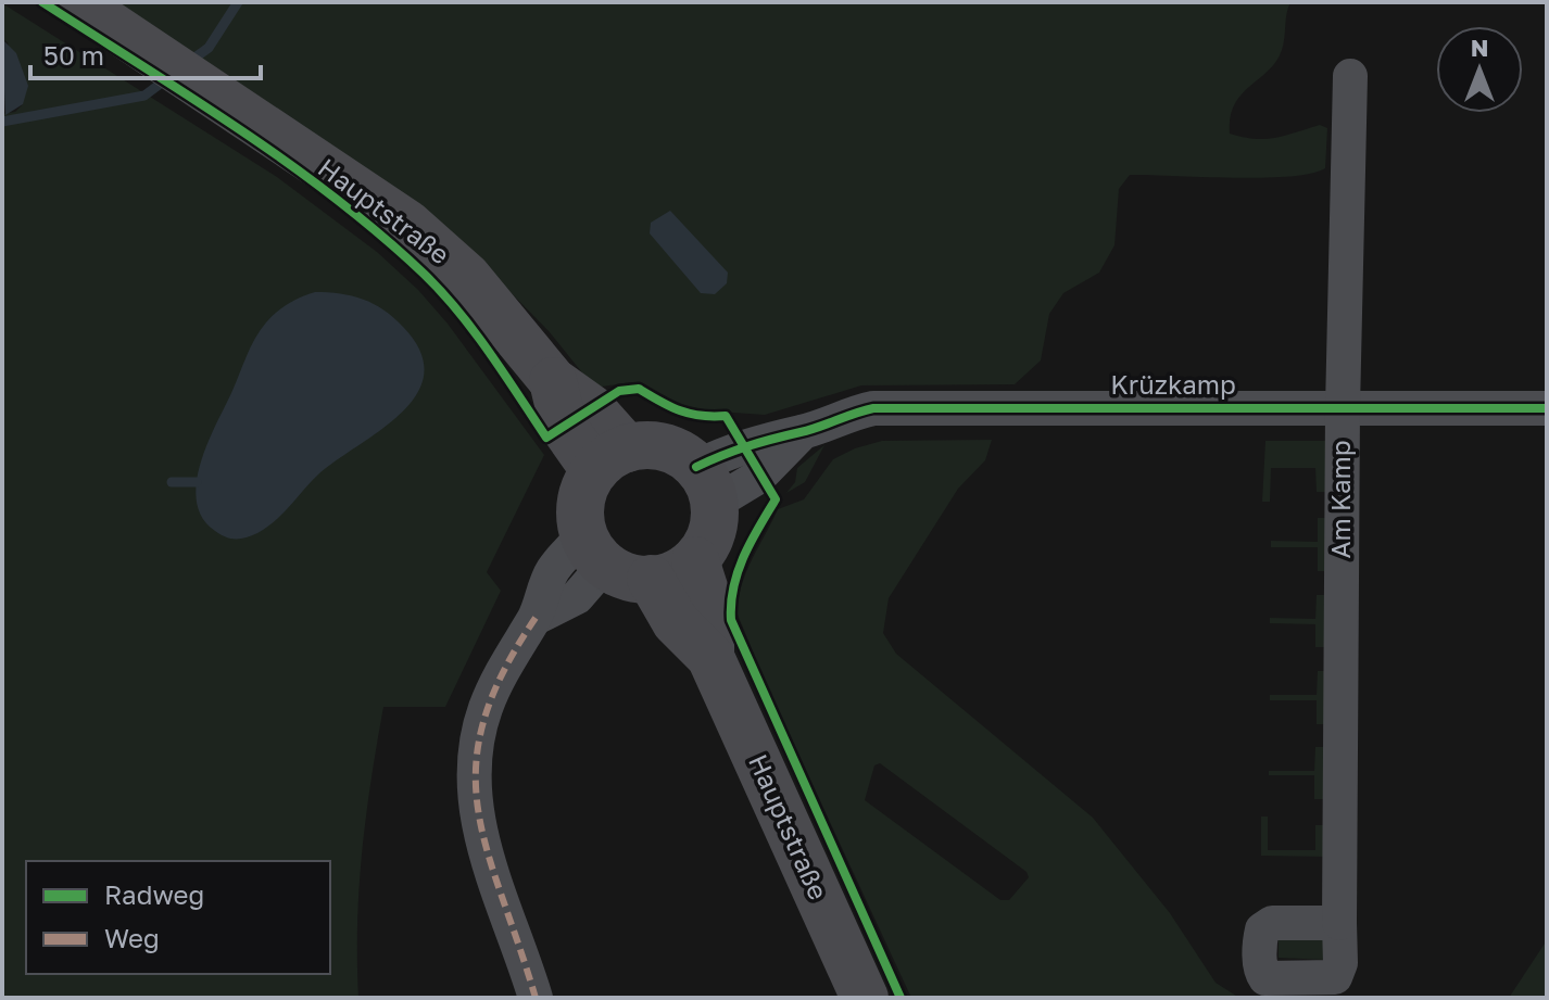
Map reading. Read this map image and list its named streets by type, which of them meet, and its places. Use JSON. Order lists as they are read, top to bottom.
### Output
{
  "streets": {
    "main road": ["Hauptstraße"],
    "street": ["Krüzkamp", "Am Kamp"]
  },
  "crossings": [
    ["Hauptstraße", "Krüzkamp"],
    ["Krüzkamp", "Am Kamp"]
  ],
  "legend": ["Radweg", "Weg"],
  "scale_bar": "50 m",
  "north": "top"
}
